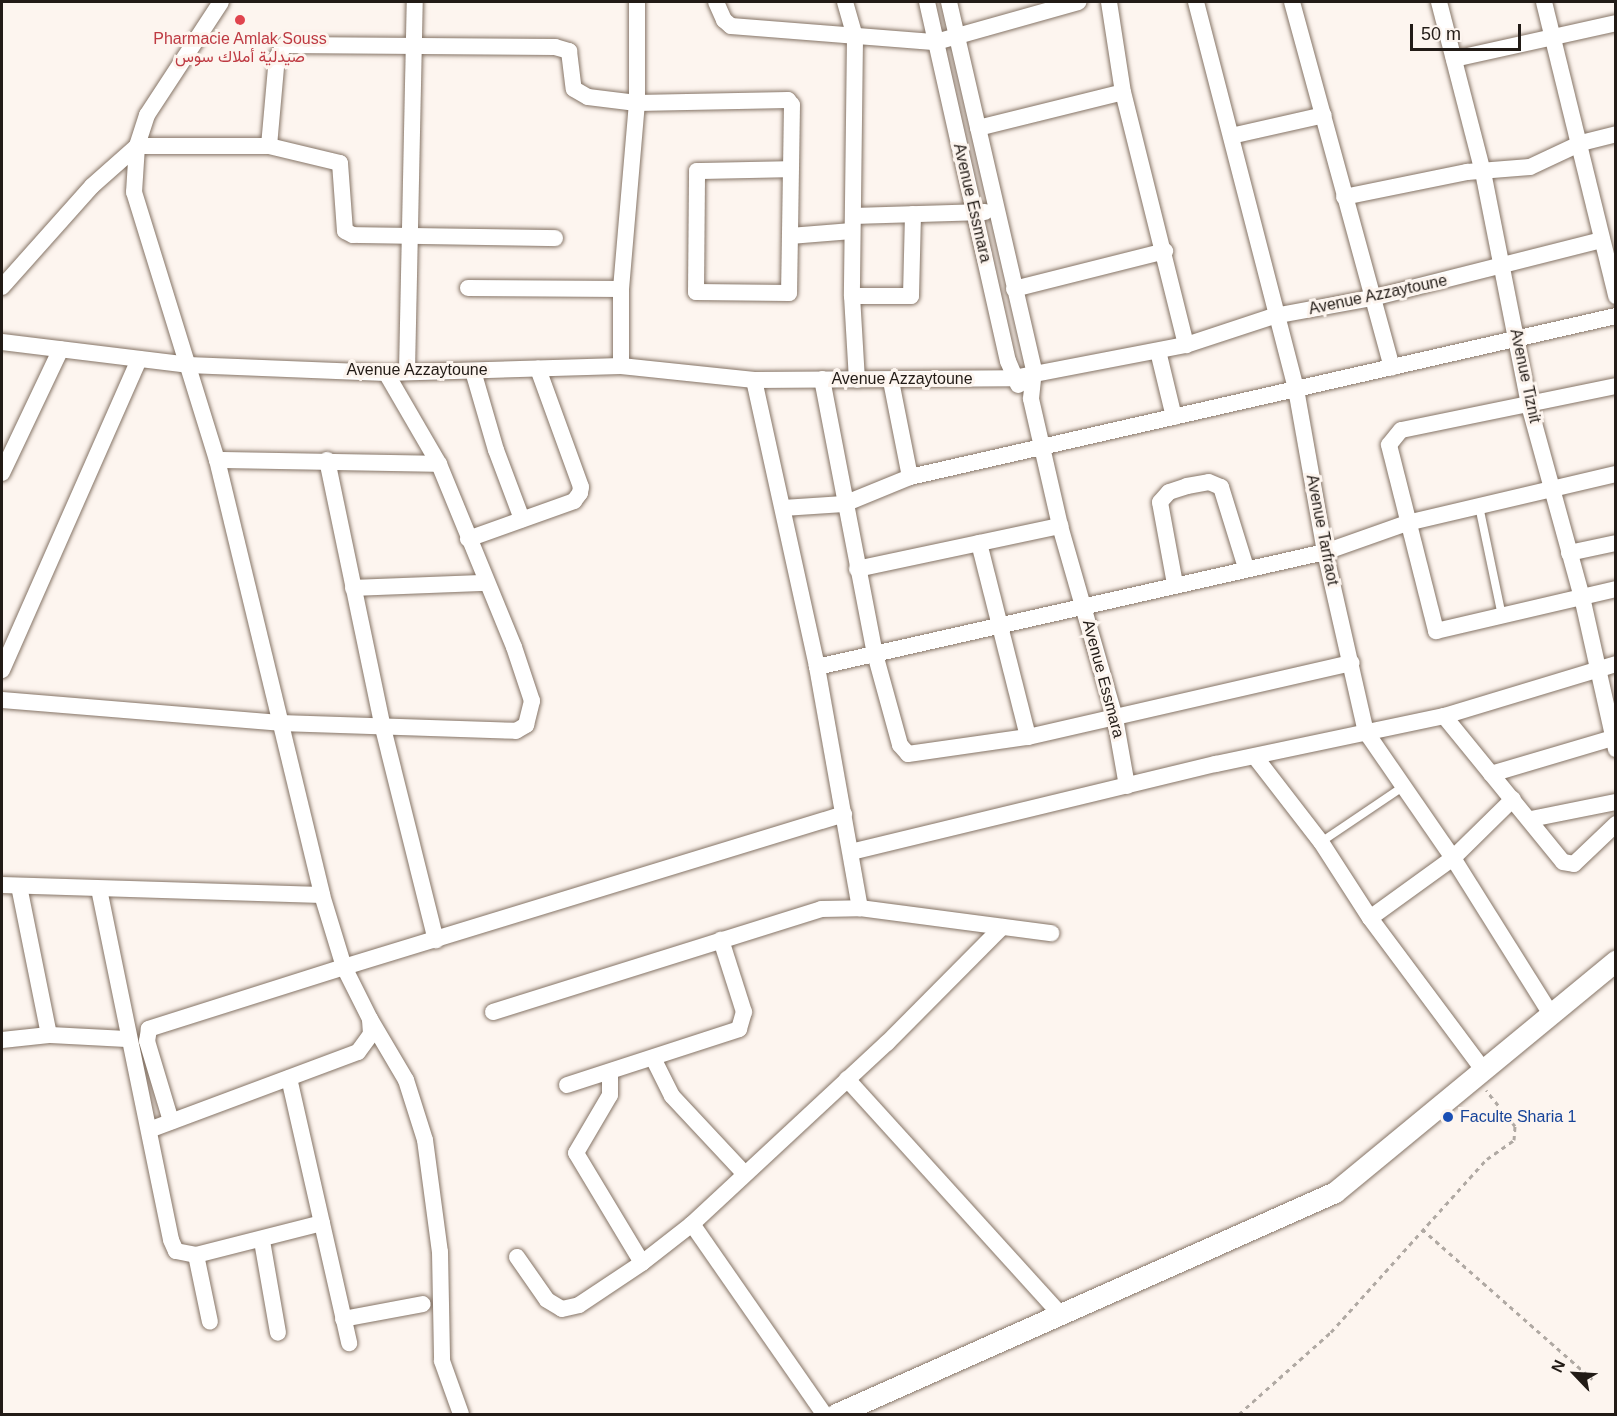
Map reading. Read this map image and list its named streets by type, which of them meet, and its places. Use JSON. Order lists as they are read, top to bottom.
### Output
{
  "streets": {
    "street": [
      "Avenue Essmara",
      "Avenue Azzaytoune",
      "Avenue Tiznit",
      "Avenue Tarfraot"
    ]
  },
  "crossings": [
    ["Avenue Essmara", "Avenue Azzaytoune"],
    ["Avenue Azzaytoune", "Avenue Tiznit"],
    ["Avenue Azzaytoune", "Avenue Tarfraot"]
  ],
  "places": ["Pharmacie Amlak Souss صيدلية أملاك سوس", "Faculte Sharia 1"],
  "scale_bar": "50 m",
  "north": "top left"
}
